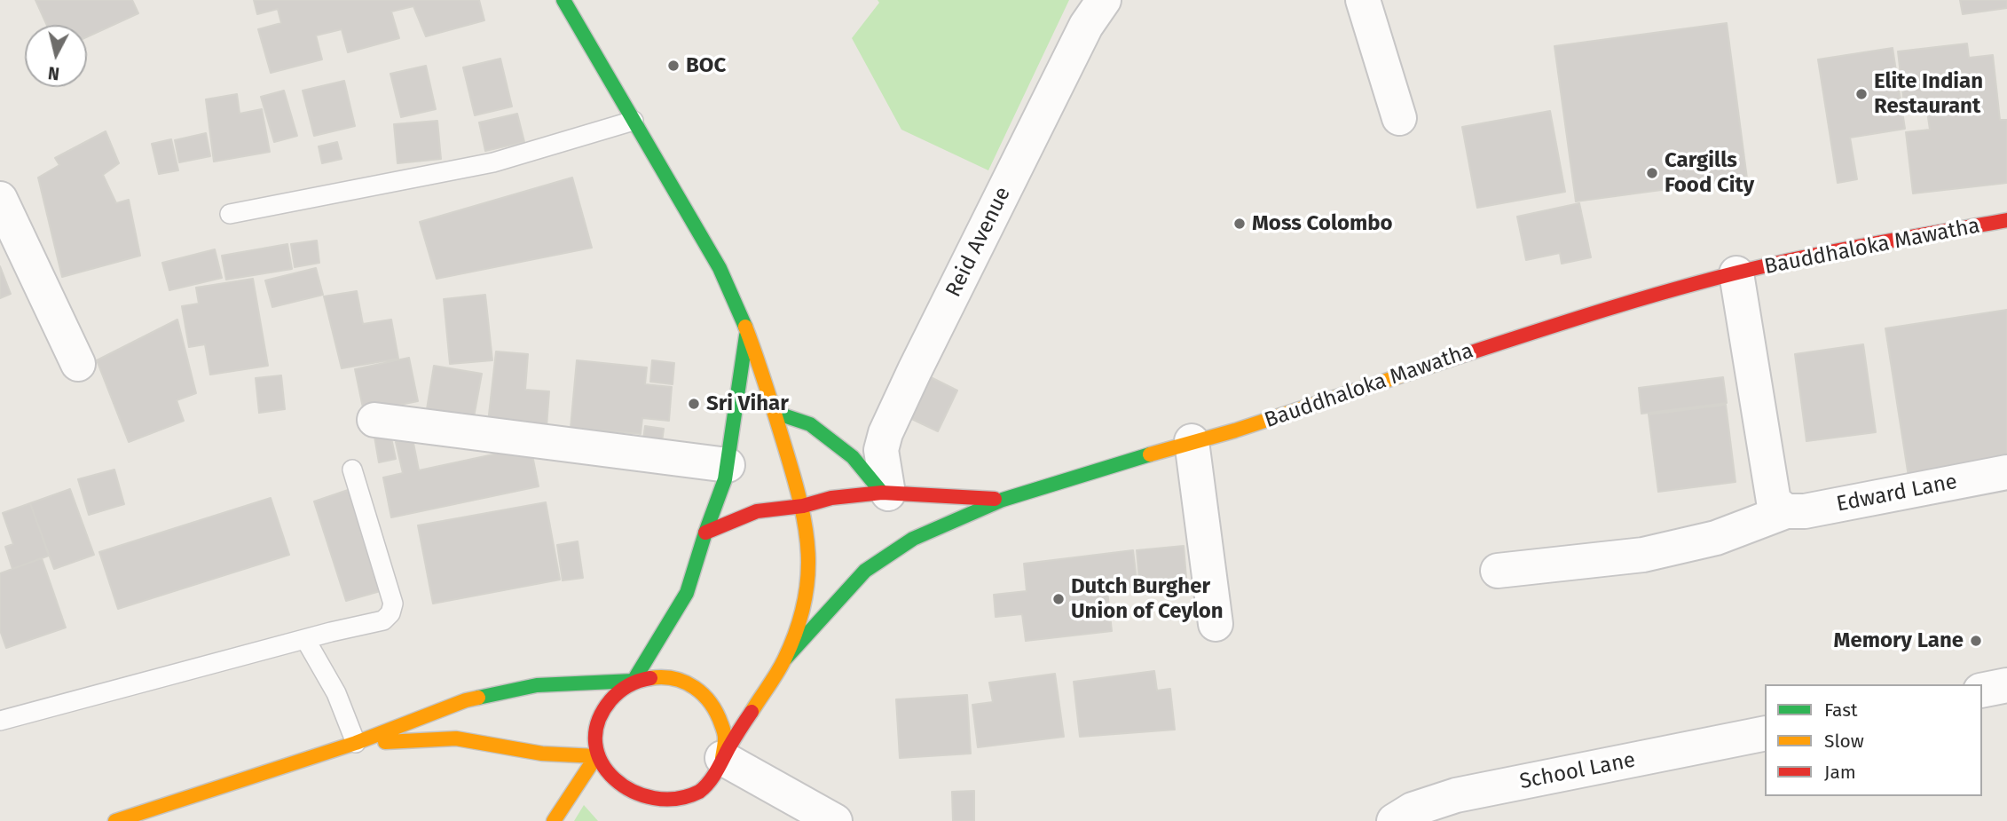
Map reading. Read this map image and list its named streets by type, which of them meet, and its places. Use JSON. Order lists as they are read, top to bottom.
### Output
{
  "streets": {
    "main road": ["Bauddhaloka Mawatha"],
    "street": ["Reid Avenue", "Edward Lane", "School Lane"]
  },
  "crossings": [
    ["Reid Avenue", "Bauddhaloka Mawatha"],
    ["Bauddhaloka Mawatha", "Edward Lane"]
  ],
  "places": [
    "BOC",
    "Elite Indian Restaurant",
    "Cargills Food City",
    "Moss Colombo",
    "Sri Vihar",
    "Dutch Burgher Union of Ceylon",
    "Memory Lane"
  ],
  "legend": ["Fast", "Slow", "Jam"],
  "north": "bottom"
}
